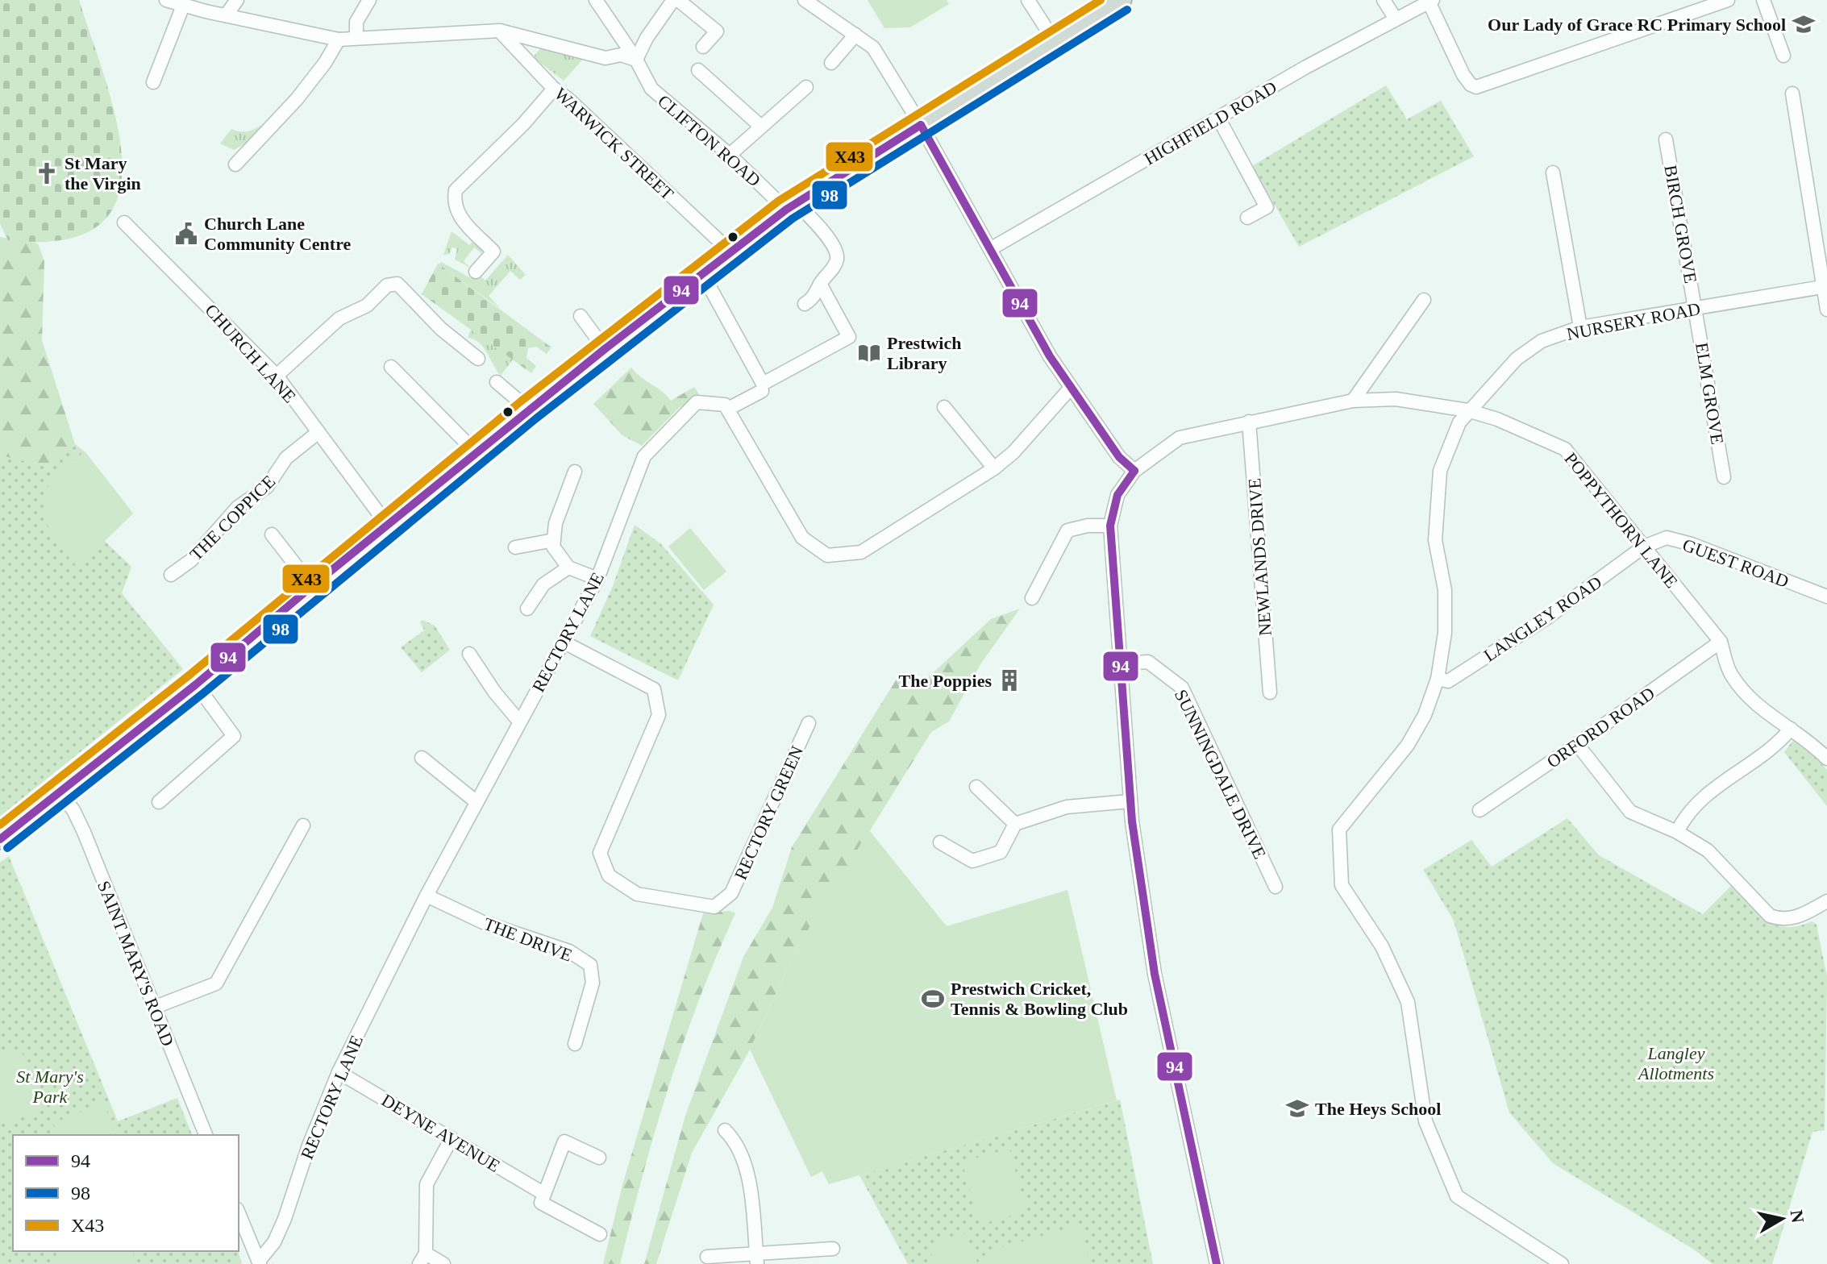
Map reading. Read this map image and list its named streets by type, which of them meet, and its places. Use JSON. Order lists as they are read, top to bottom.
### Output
{
  "streets": {
    "street": [
      "HIGHFIELD ROAD",
      "CLIFTON ROAD",
      "WARWICK STREET",
      "BIRCH GROVE",
      "NURSERY ROAD",
      "CHURCH LANE",
      "ELM GROVE",
      "THE COPPICE",
      "POPPYTHORN LANE",
      "NEWLANDS DRIVE",
      "GUEST ROAD",
      "LANGLEY ROAD",
      "RECTORY LANE",
      "ORFORD ROAD",
      "SUNNINGDALE DRIVE",
      "RECTORY GREEN",
      "THE DRIVE",
      "SAINT MARY'S ROAD",
      "DEYNE AVENUE"
    ]
  },
  "crossings": [
    ["BIRCH GROVE", "NURSERY ROAD"],
    ["BIRCH GROVE", "ELM GROVE"],
    ["NURSERY ROAD", "ELM GROVE"],
    ["NURSERY ROAD", "POPPYTHORN LANE"],
    ["NURSERY ROAD", "LANGLEY ROAD"],
    ["CHURCH LANE", "THE COPPICE"],
    ["POPPYTHORN LANE", "NEWLANDS DRIVE"],
    ["POPPYTHORN LANE", "GUEST ROAD"],
    ["POPPYTHORN LANE", "LANGLEY ROAD"],
    ["POPPYTHORN LANE", "ORFORD ROAD"],
    ["GUEST ROAD", "LANGLEY ROAD"],
    ["RECTORY LANE", "RECTORY GREEN"],
    ["RECTORY LANE", "THE DRIVE"],
    ["RECTORY LANE", "DEYNE AVENUE"]
  ],
  "parks": ["Langley Allotments", "St Mary's Park"],
  "places": {
    "school or university": ["Our Lady of Grace RC Primary School", "The Heys School"],
    "church": ["St Mary the Virgin"],
    "public building": ["Church Lane Community Centre"],
    "library": ["Prestwich Library"],
    "building": ["The Poppies"],
    "sports": ["Prestwich Cricket, Tennis & Bowling Club"]
  },
  "lines": ["transit line X43", "transit line 98", "transit line 94"],
  "legend": ["94", "98", "X43"],
  "north": "right"
}
